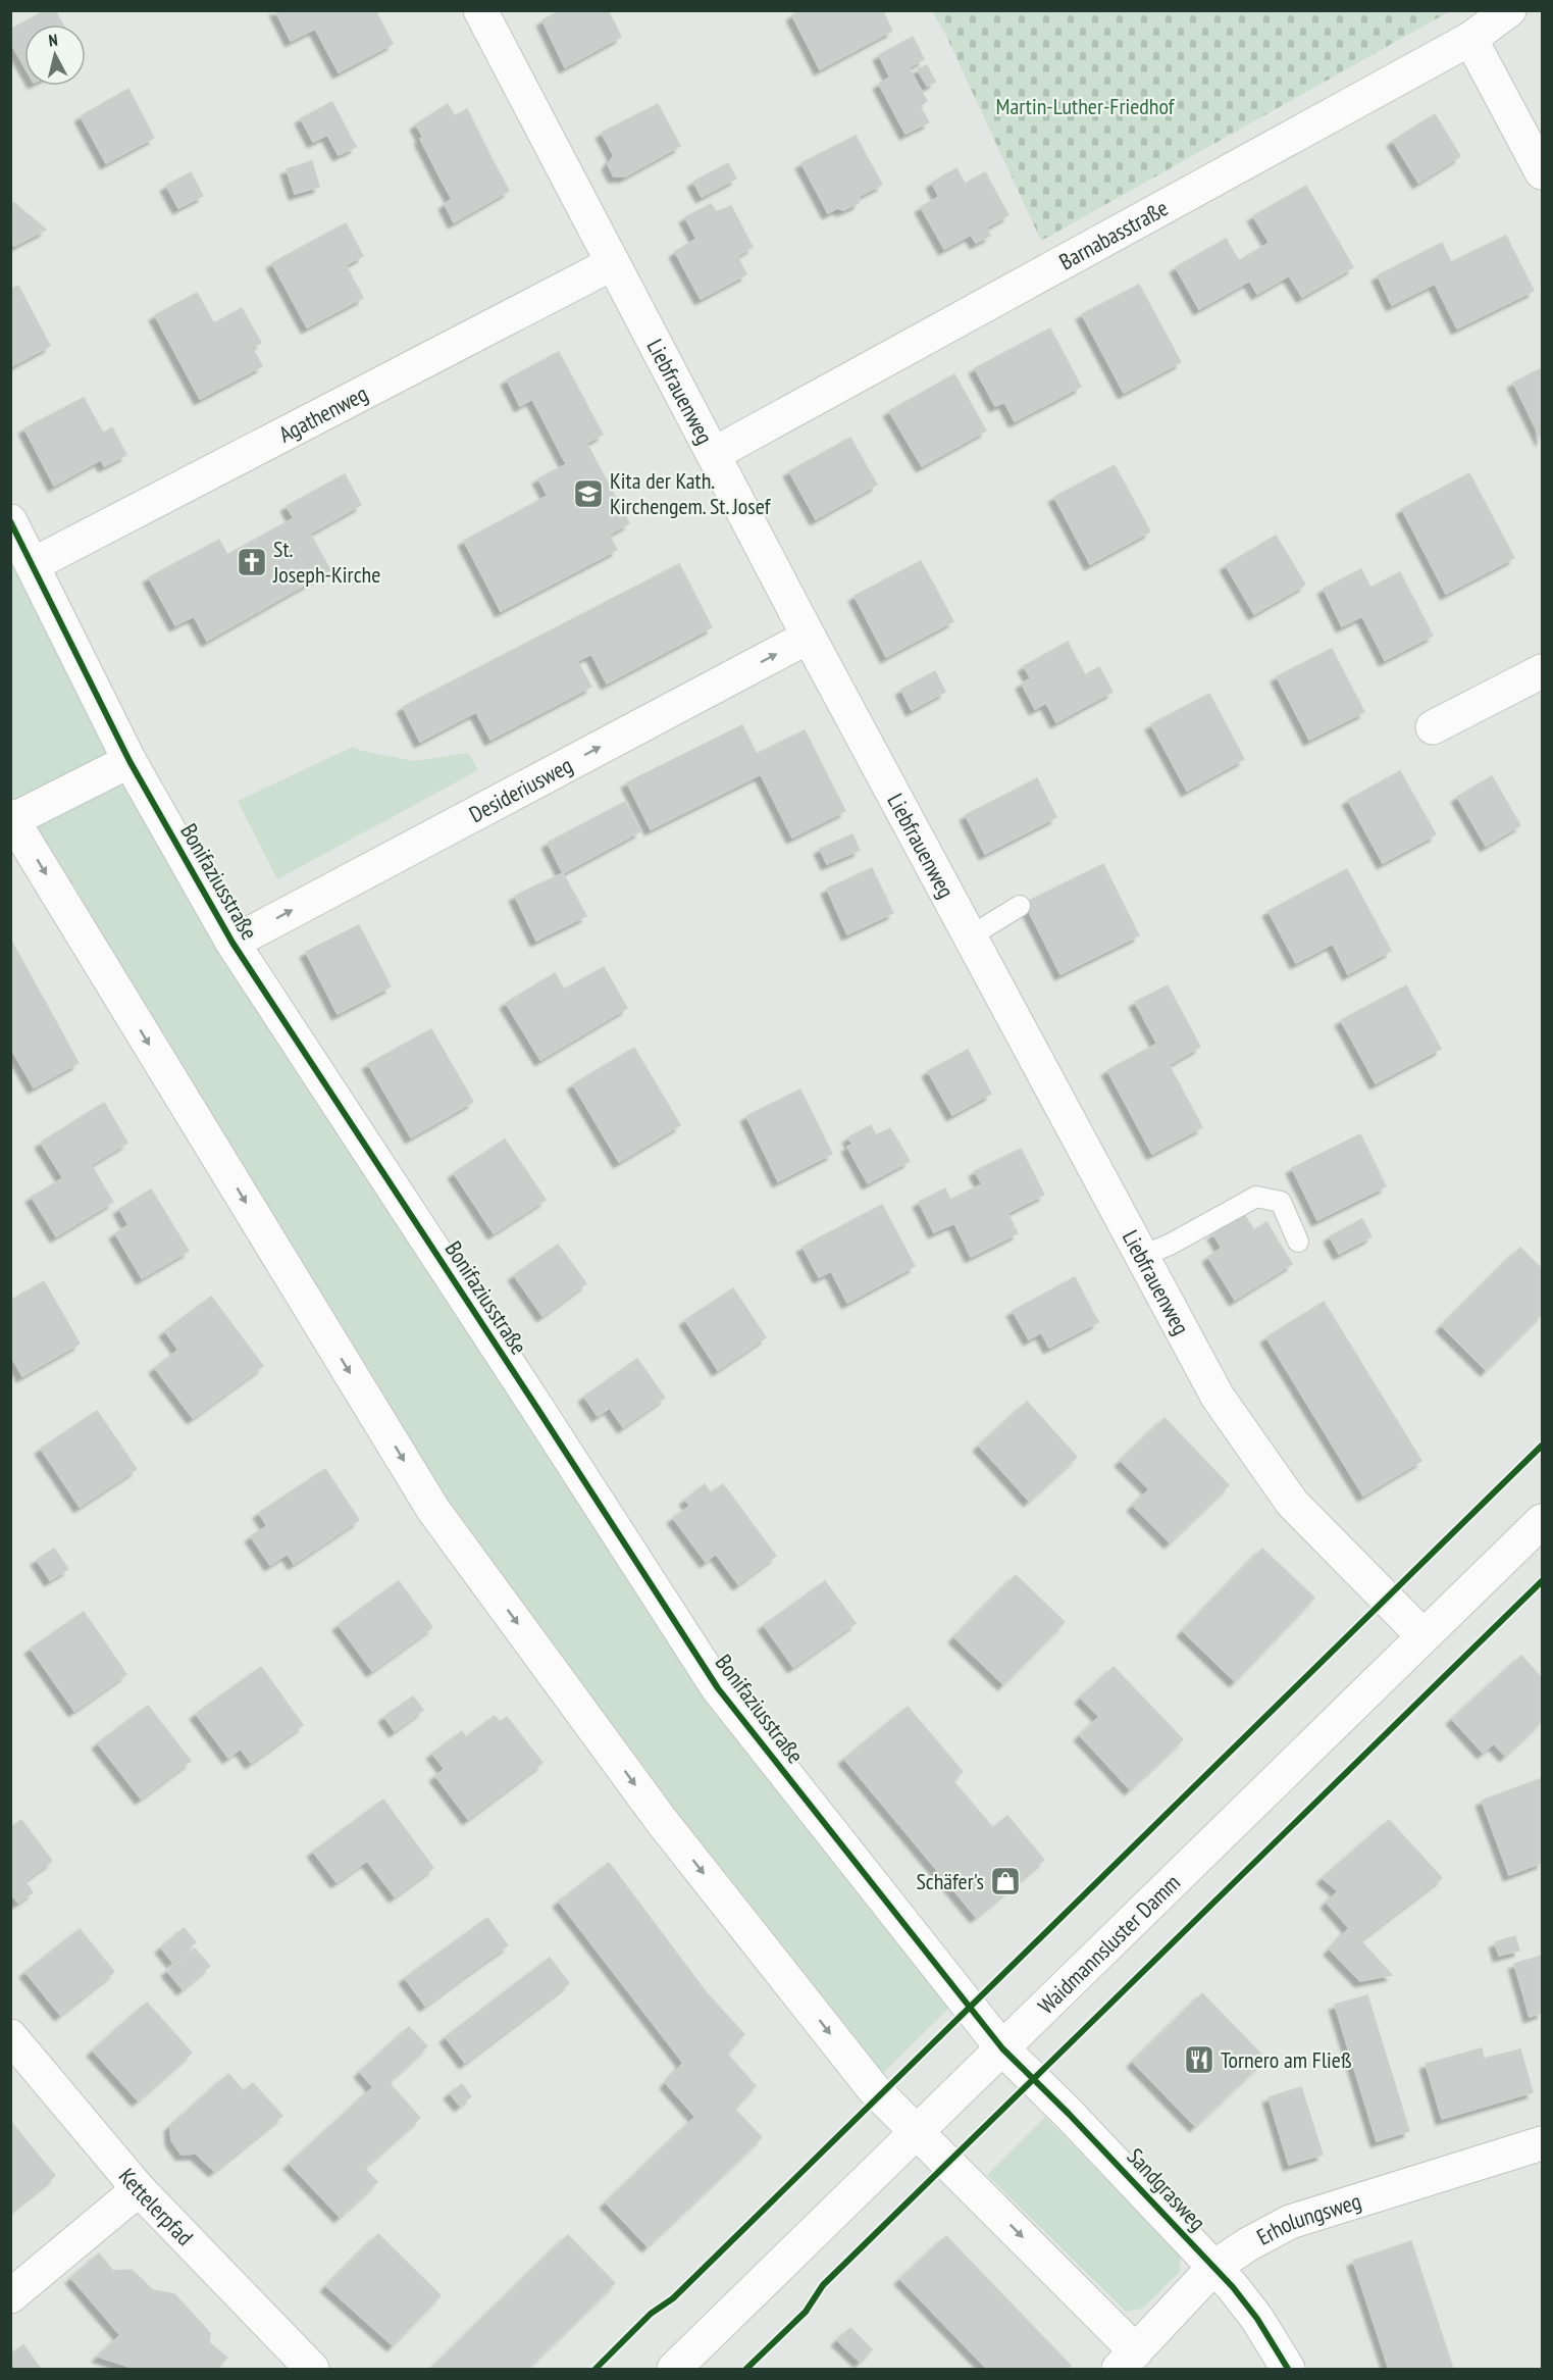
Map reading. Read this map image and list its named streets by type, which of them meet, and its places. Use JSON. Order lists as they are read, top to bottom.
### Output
{
  "streets": {
    "street": [
      "Barnabasstraße",
      "Liebfrauenweg",
      "Agathenweg",
      "Desideriusweg",
      "Bonifaziusstraße",
      "Waidmannsluster Damm",
      "Sandgrasweg",
      "Kettelerpfad",
      "Erholungsweg"
    ]
  },
  "crossings": [
    ["Barnabasstraße", "Liebfrauenweg"],
    ["Liebfrauenweg", "Agathenweg"],
    ["Liebfrauenweg", "Desideriusweg"],
    ["Liebfrauenweg", "Waidmannsluster Damm"],
    ["Agathenweg", "Bonifaziusstraße"],
    ["Desideriusweg", "Bonifaziusstraße"],
    ["Bonifaziusstraße", "Waidmannsluster Damm"],
    ["Bonifaziusstraße", "Sandgrasweg"],
    ["Waidmannsluster Damm", "Sandgrasweg"],
    ["Sandgrasweg", "Erholungsweg"]
  ],
  "one_way": ["Desideriusweg"],
  "parks": ["Martin-Luther-Friedhof"],
  "places": {
    "school or university": ["Kita der Kath. Kirchengem. St. Josef"],
    "church": ["St. Joseph-Kirche"],
    "shop": ["Schäfer's"],
    "restaurant": ["Tornero am Fließ"]
  },
  "north": "top"
}
